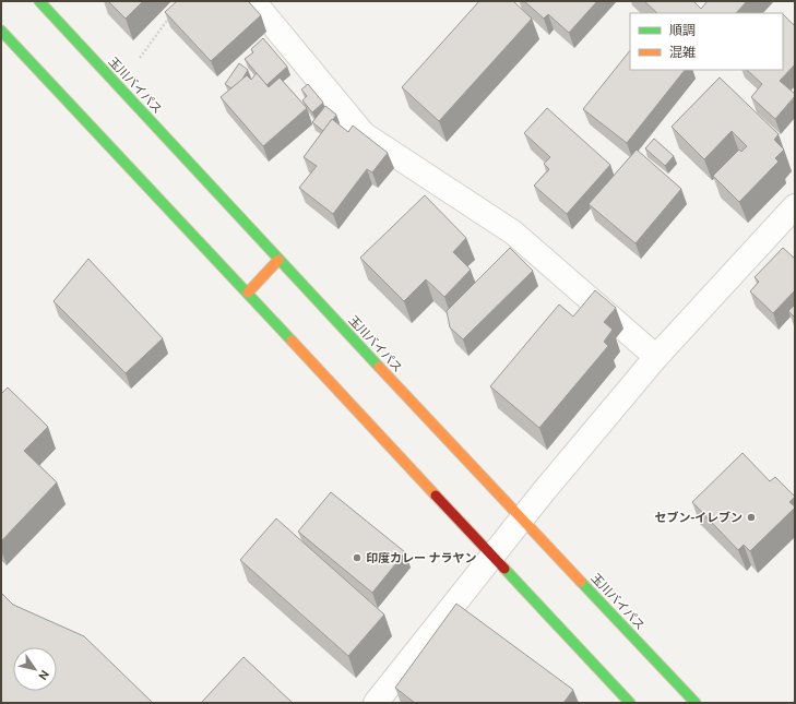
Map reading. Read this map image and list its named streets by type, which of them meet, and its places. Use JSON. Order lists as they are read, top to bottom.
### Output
{
  "streets": {
    "highway": ["玉川バイパス"]
  },
  "places": ["セブン-イレブン", "印度カレー ナラヤン"],
  "legend": ["順調", "混雑"],
  "north": "bottom right"
}
